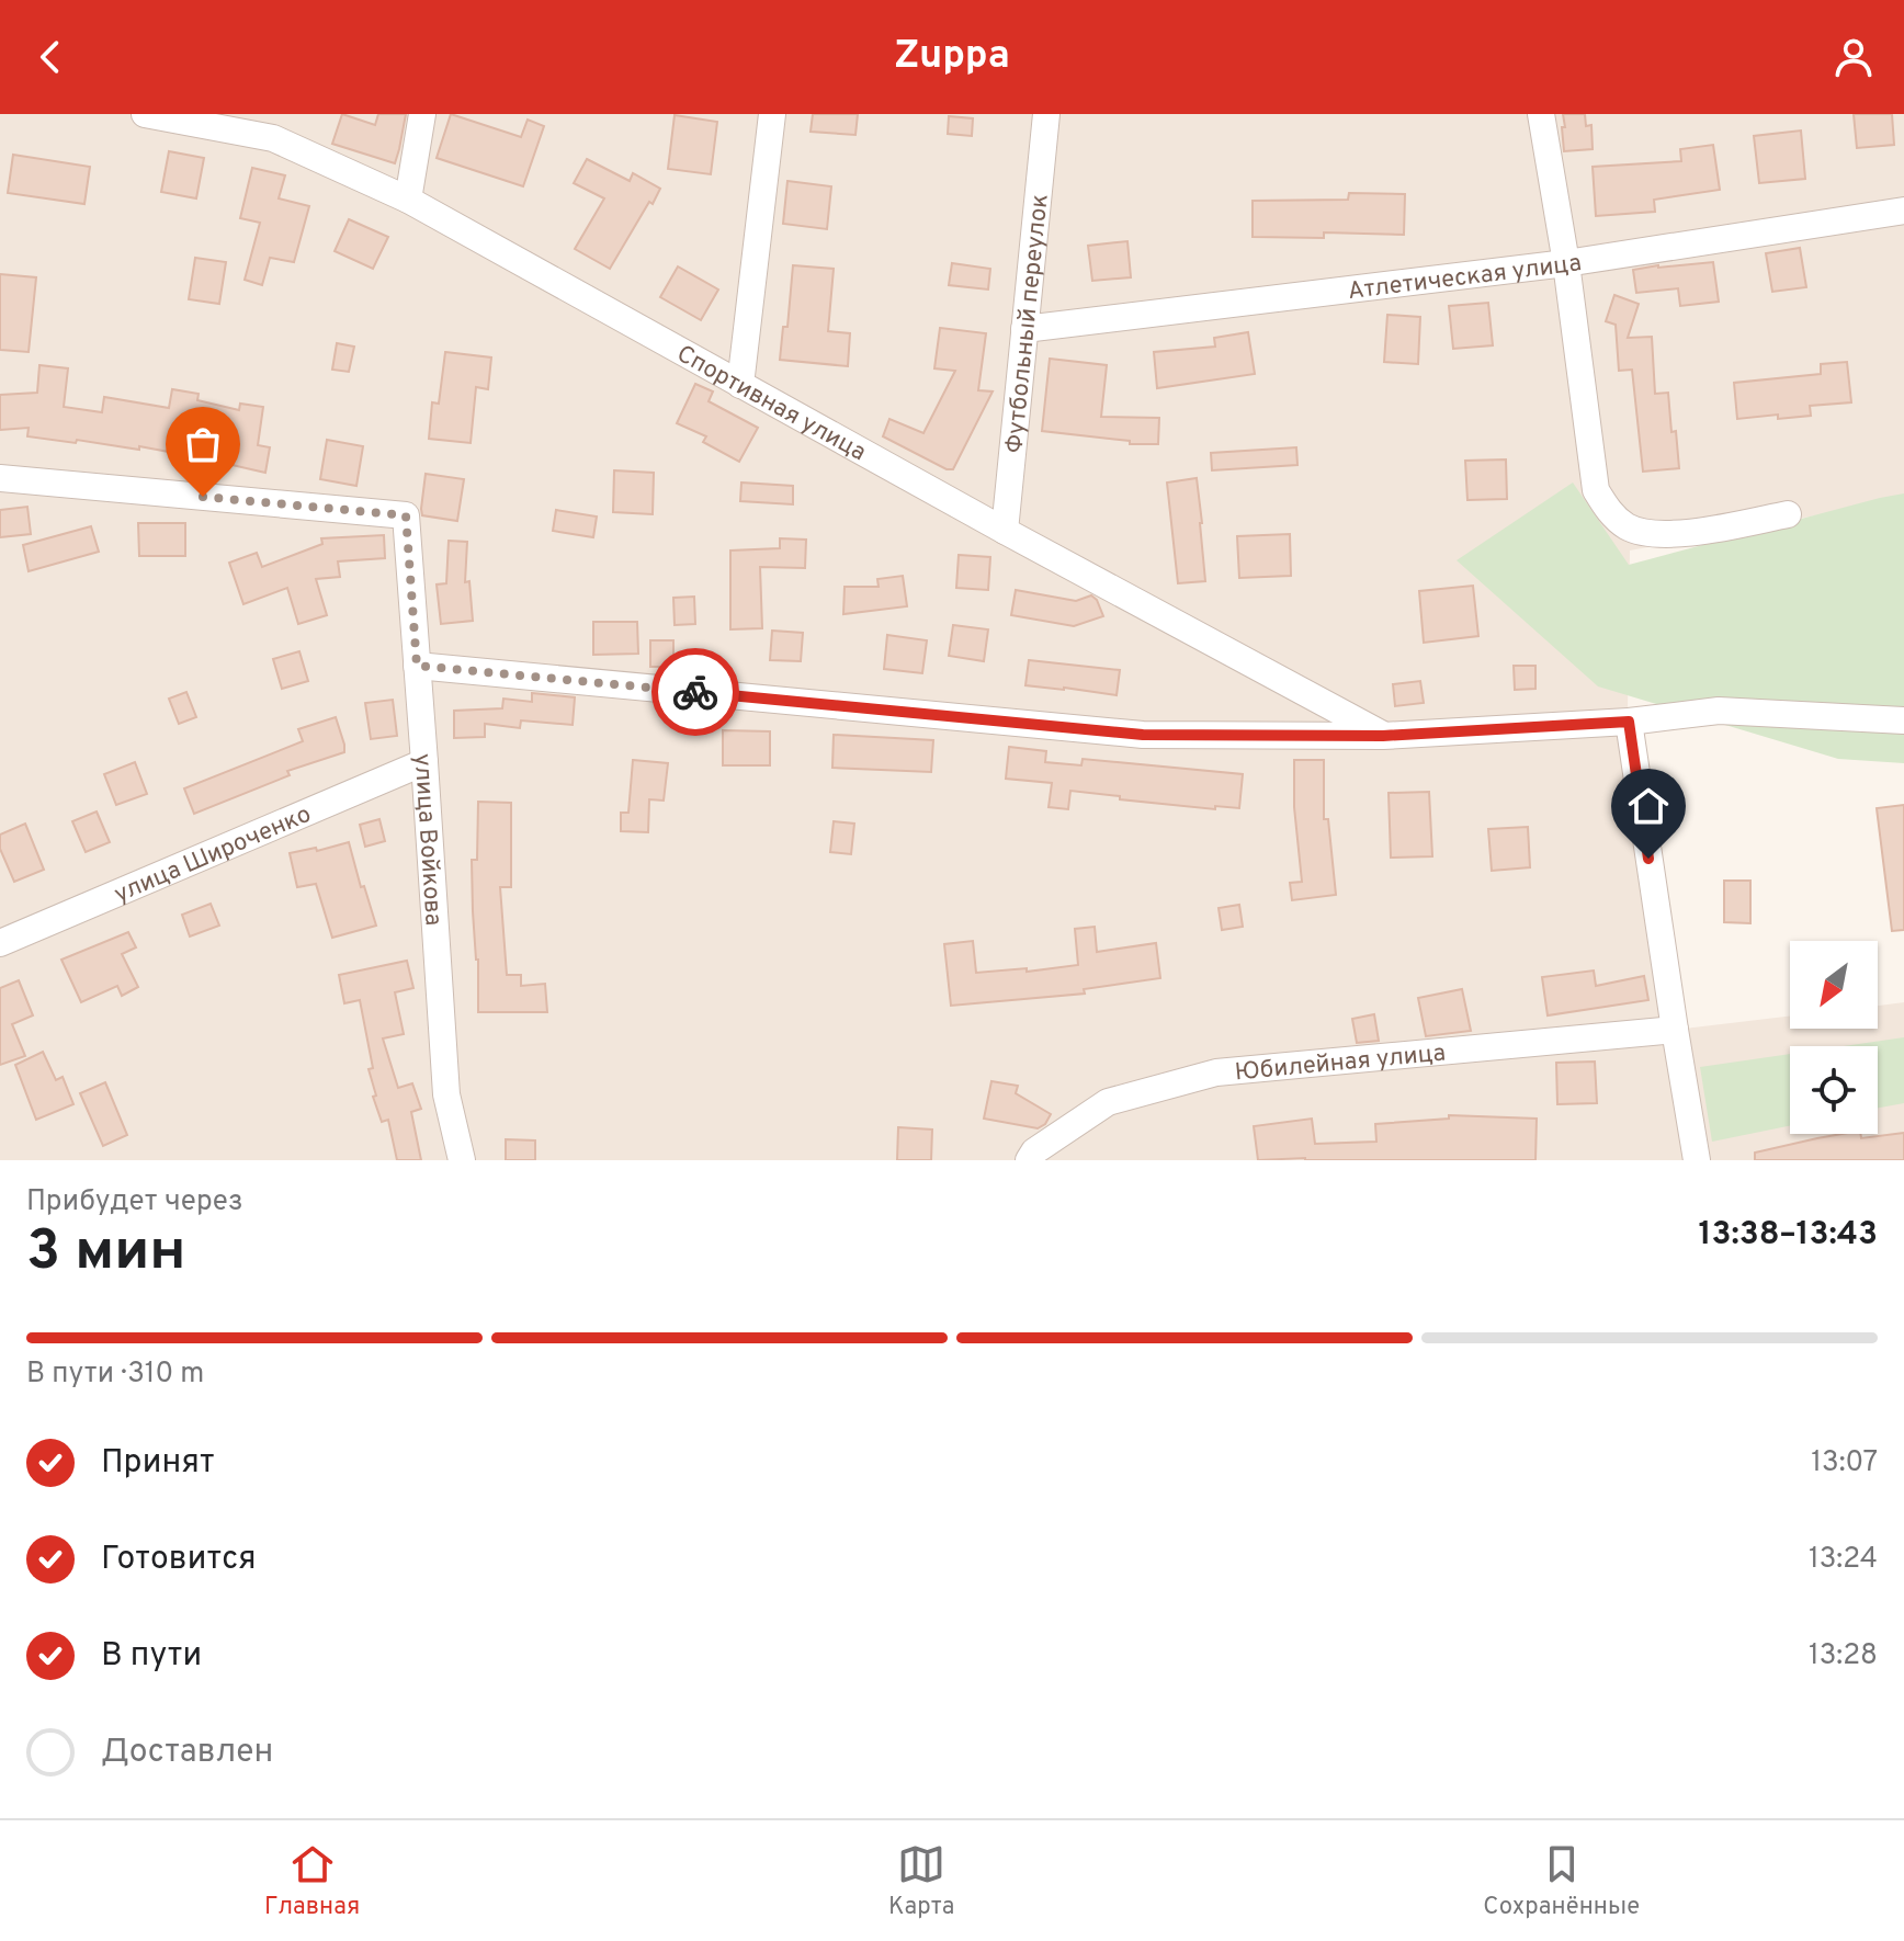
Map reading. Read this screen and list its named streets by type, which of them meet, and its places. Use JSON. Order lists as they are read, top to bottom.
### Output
{
  "streets": {
    "street": [
      "Атлетическая улица",
      "Футбольный переулок",
      "Спортивная улица",
      "улица Войкова",
      "улица Широченко",
      "Юбилейная улица"
    ]
  },
  "crossings": [
    ["Атлетическая улица", "Футбольный переулок"],
    ["Футбольный переулок", "Спортивная улица"],
    ["улица Войкова", "улица Широченко"]
  ],
  "north": "bottom left",
  "page": {
    "header": "Zuppa",
    "heading": ["3 мин", "Прибудет через", "13:38–13:43"],
    "bar": "В пути · 310 m",
    "list": [
      ["Принят", "13:07"],
      ["Готовится", "13:24"],
      ["В пути", "13:28"],
      "Доставлен"
    ],
    "tabs": ["Главная", "Карта", "Сохранённые"]
  }
}
